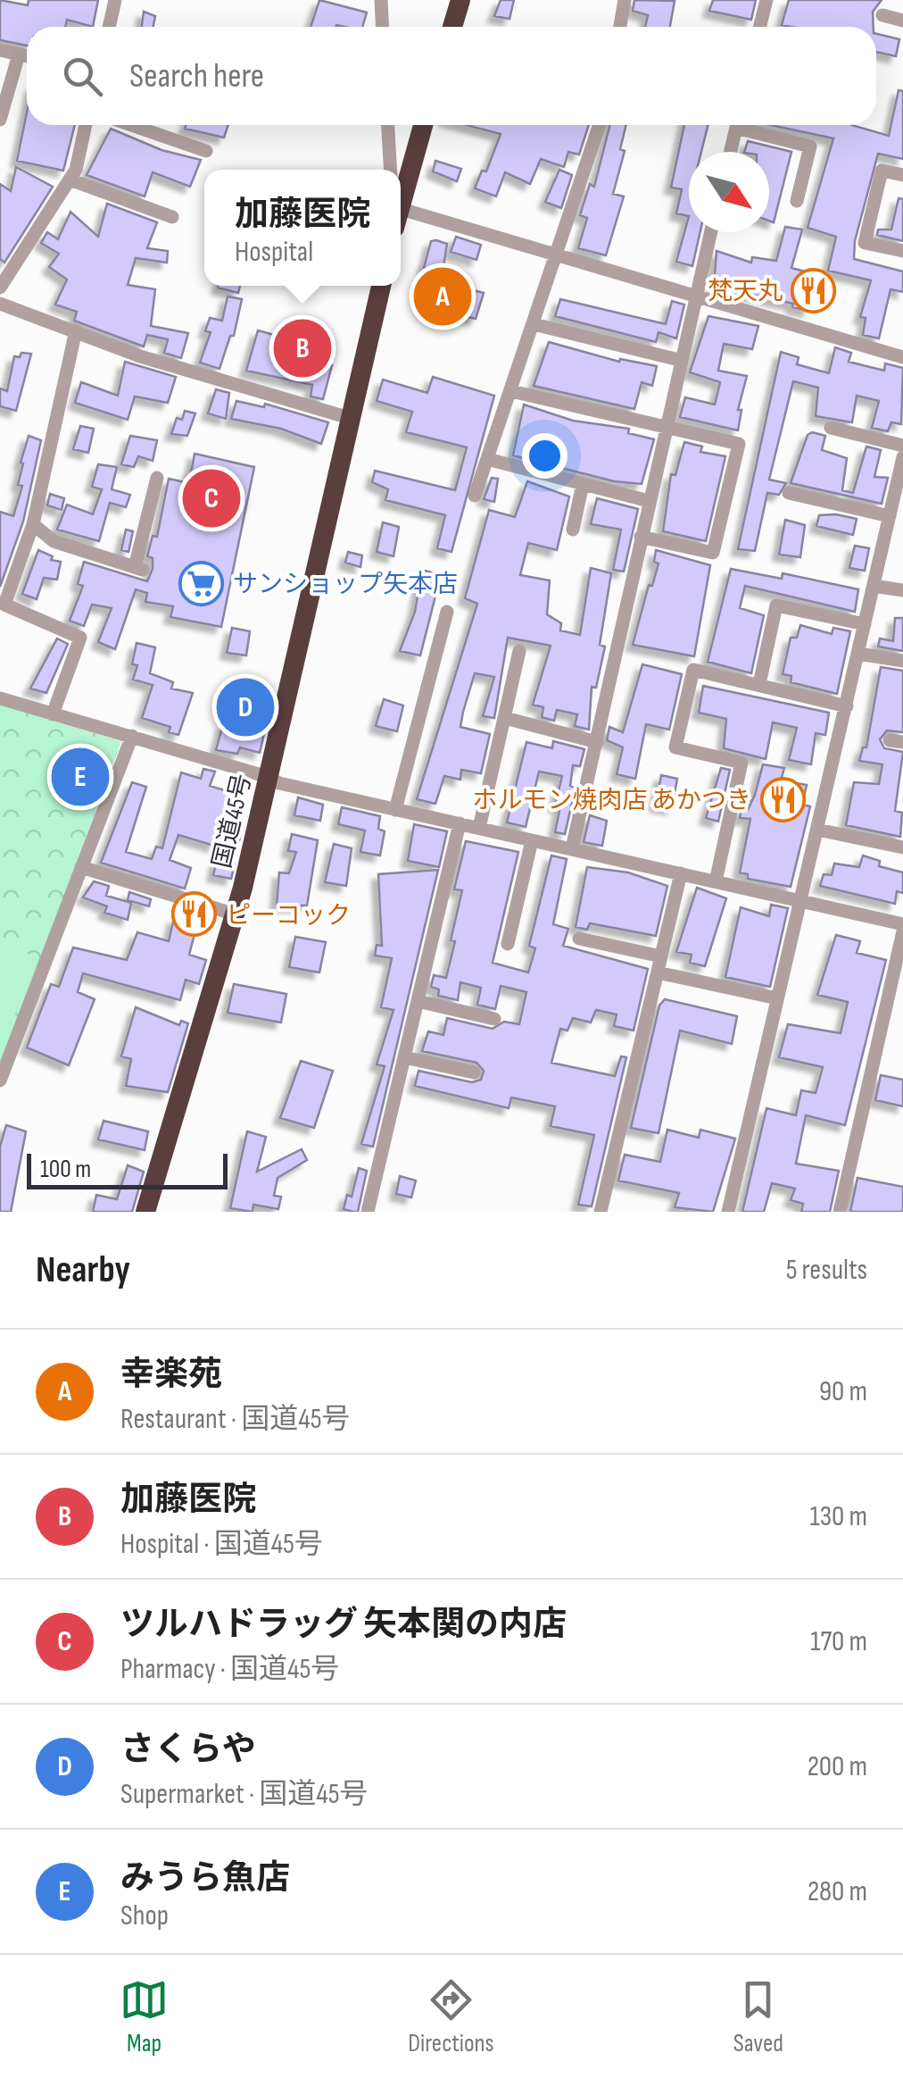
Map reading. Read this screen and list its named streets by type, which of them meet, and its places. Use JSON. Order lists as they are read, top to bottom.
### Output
{
  "streets": {
    "highway": ["国道45号"]
  },
  "places": {
    "restaurant": ["梵天丸", "ホルモン焼肉店 あかつき", "ピーコック"],
    "supermarket": ["サンショップ矢本店"]
  },
  "scale_bar": "100 m",
  "north": "bottom right",
  "page": {
    "search": "Search here",
    "popup": ["加藤医院", "Hospital"],
    "pins": [
      "A",
      "B",
      "C",
      "D",
      "E"
    ],
    "scale": "100 m",
    "heading": ["Nearby", "5 results"],
    "list": [
      {
        "mark": "A",
        "name": "幸楽苑",
        "note": "Restaurant · 国道45号",
        "value": "90 m"
      },
      {
        "mark": "B",
        "name": "加藤医院",
        "note": "Hospital · 国道45号",
        "value": "130 m"
      },
      {
        "mark": "C",
        "name": "ツルハドラッグ 矢本関の内店",
        "note": "Pharmacy · 国道45号",
        "value": "170 m"
      },
      {
        "mark": "D",
        "name": "さくらや",
        "note": "Supermarket · 国道45号",
        "value": "200 m"
      },
      {
        "mark": "E",
        "name": "みうら魚店",
        "note": "Shop",
        "value": "280 m"
      }
    ],
    "nav": ["Map", "Directions", "Saved"]
  }
}
